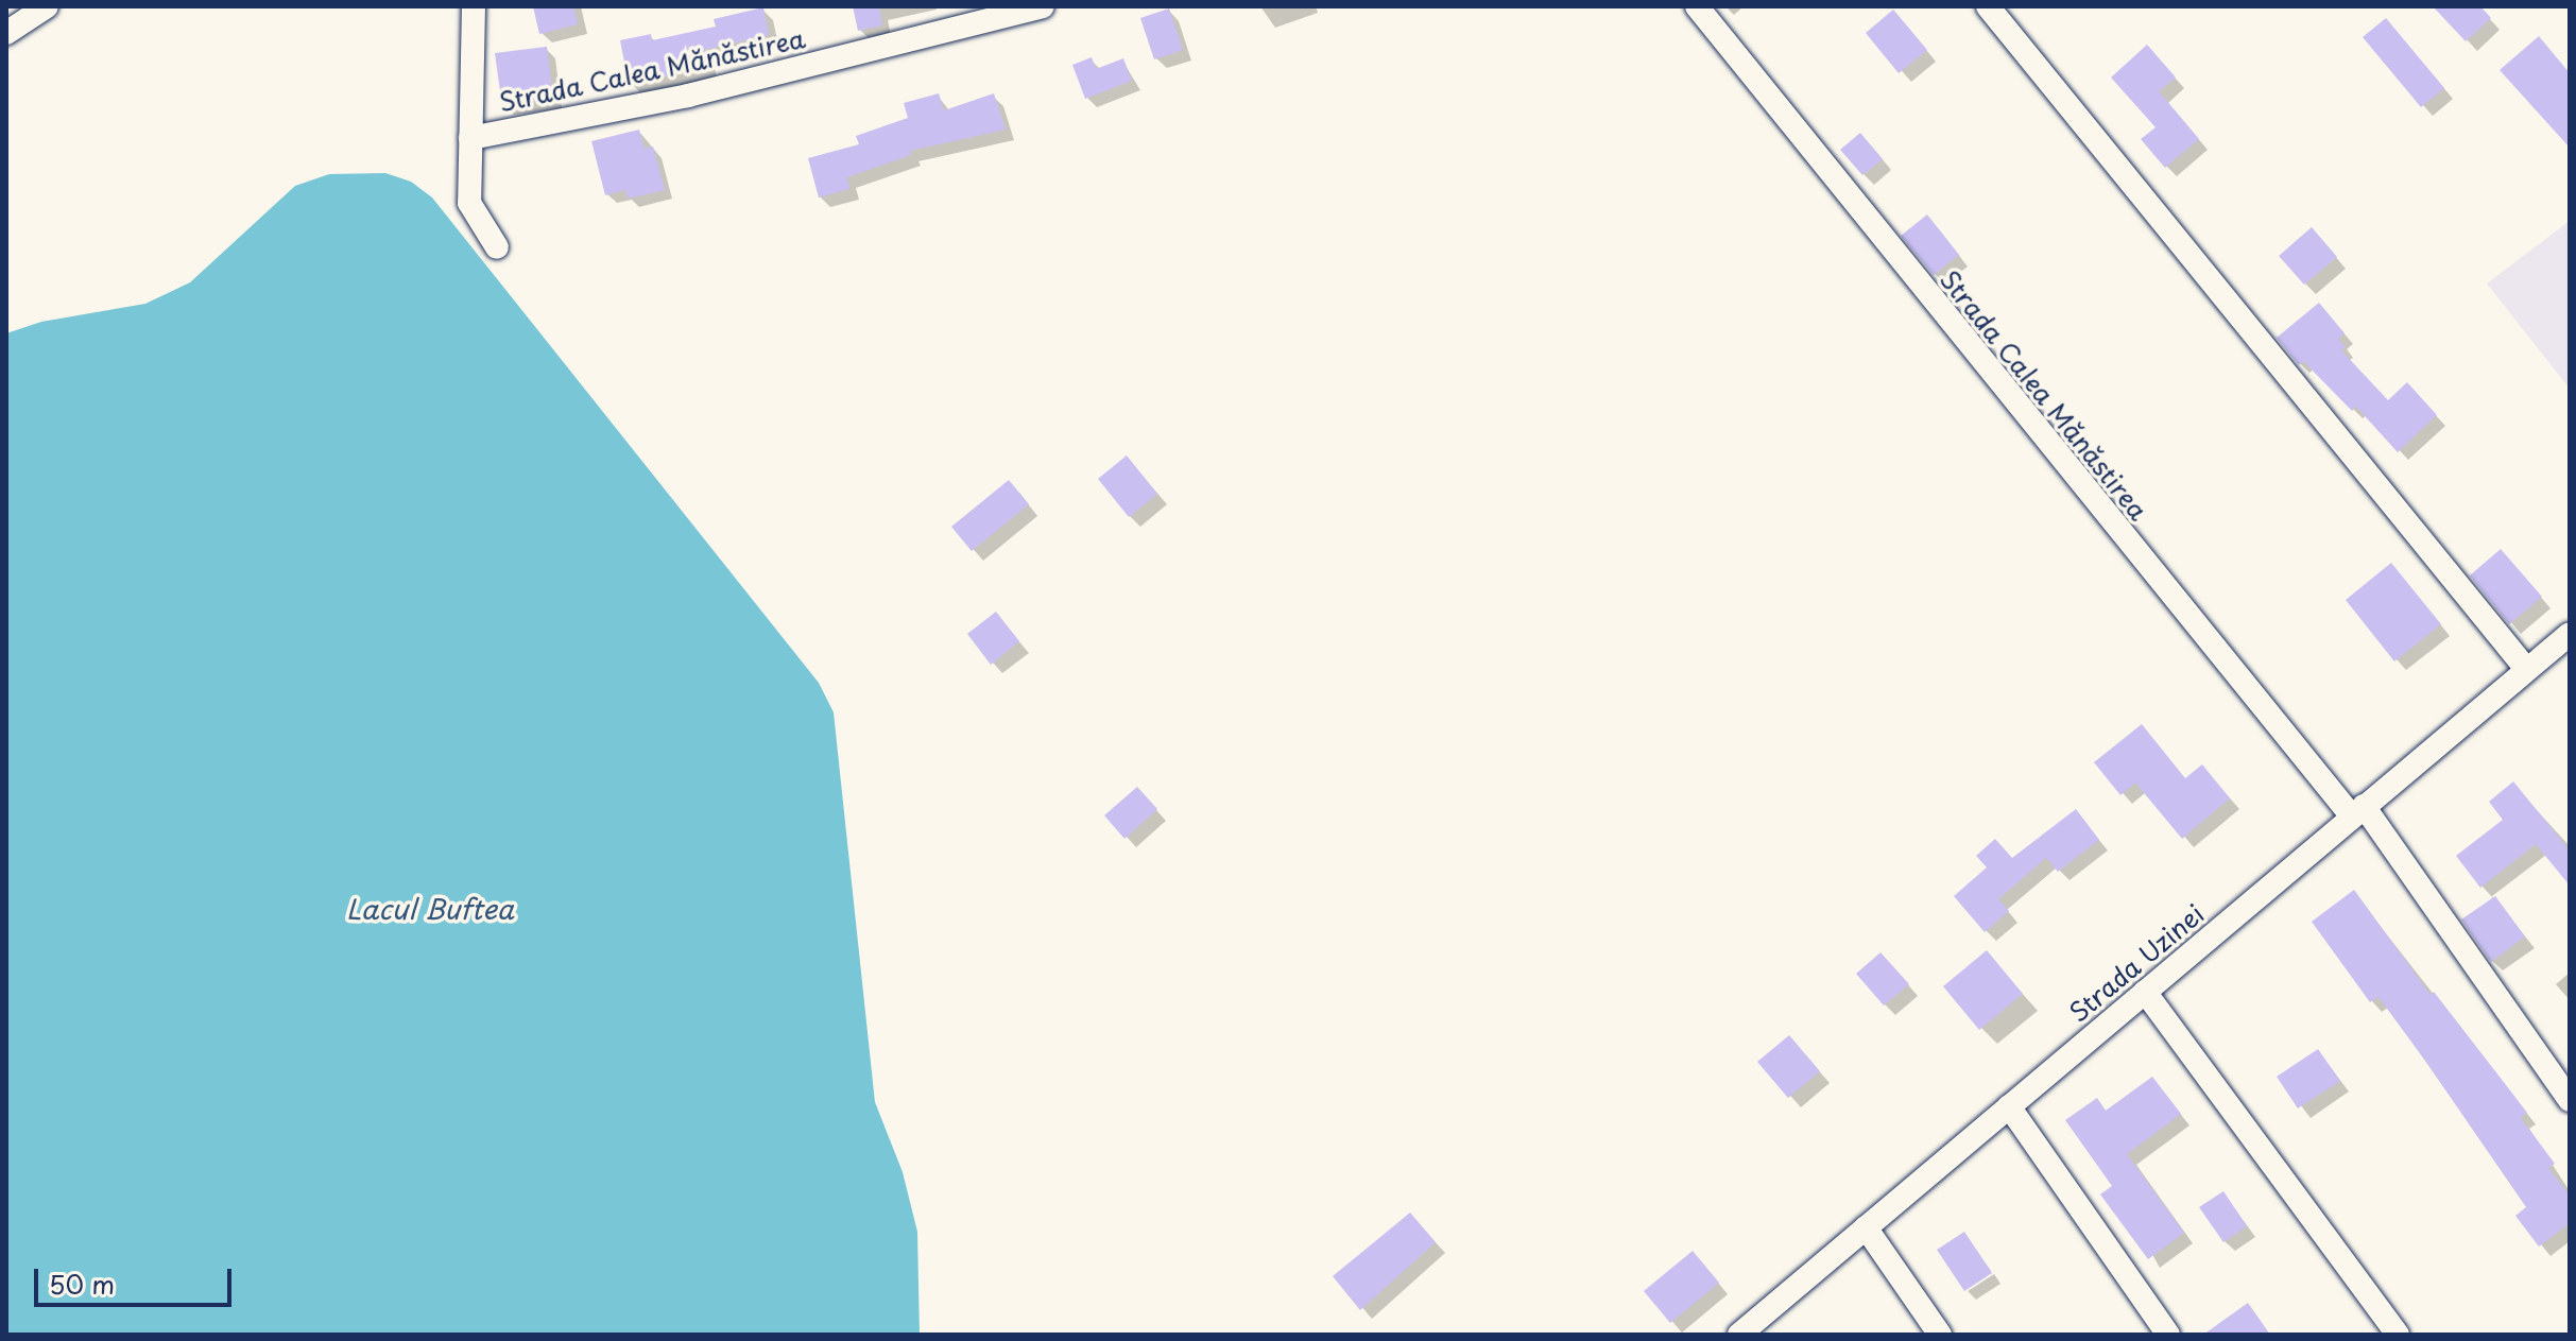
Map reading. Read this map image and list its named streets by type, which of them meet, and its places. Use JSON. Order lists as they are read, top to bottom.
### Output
{
  "streets": {
    "street": ["Strada Calea Mănăstirea", "Strada Uzinei"]
  },
  "crossings": [
    ["Strada Calea Mănăstirea", "Strada Uzinei"]
  ],
  "water": ["Lacul Buftea"],
  "scale_bar": "50 m"
}
